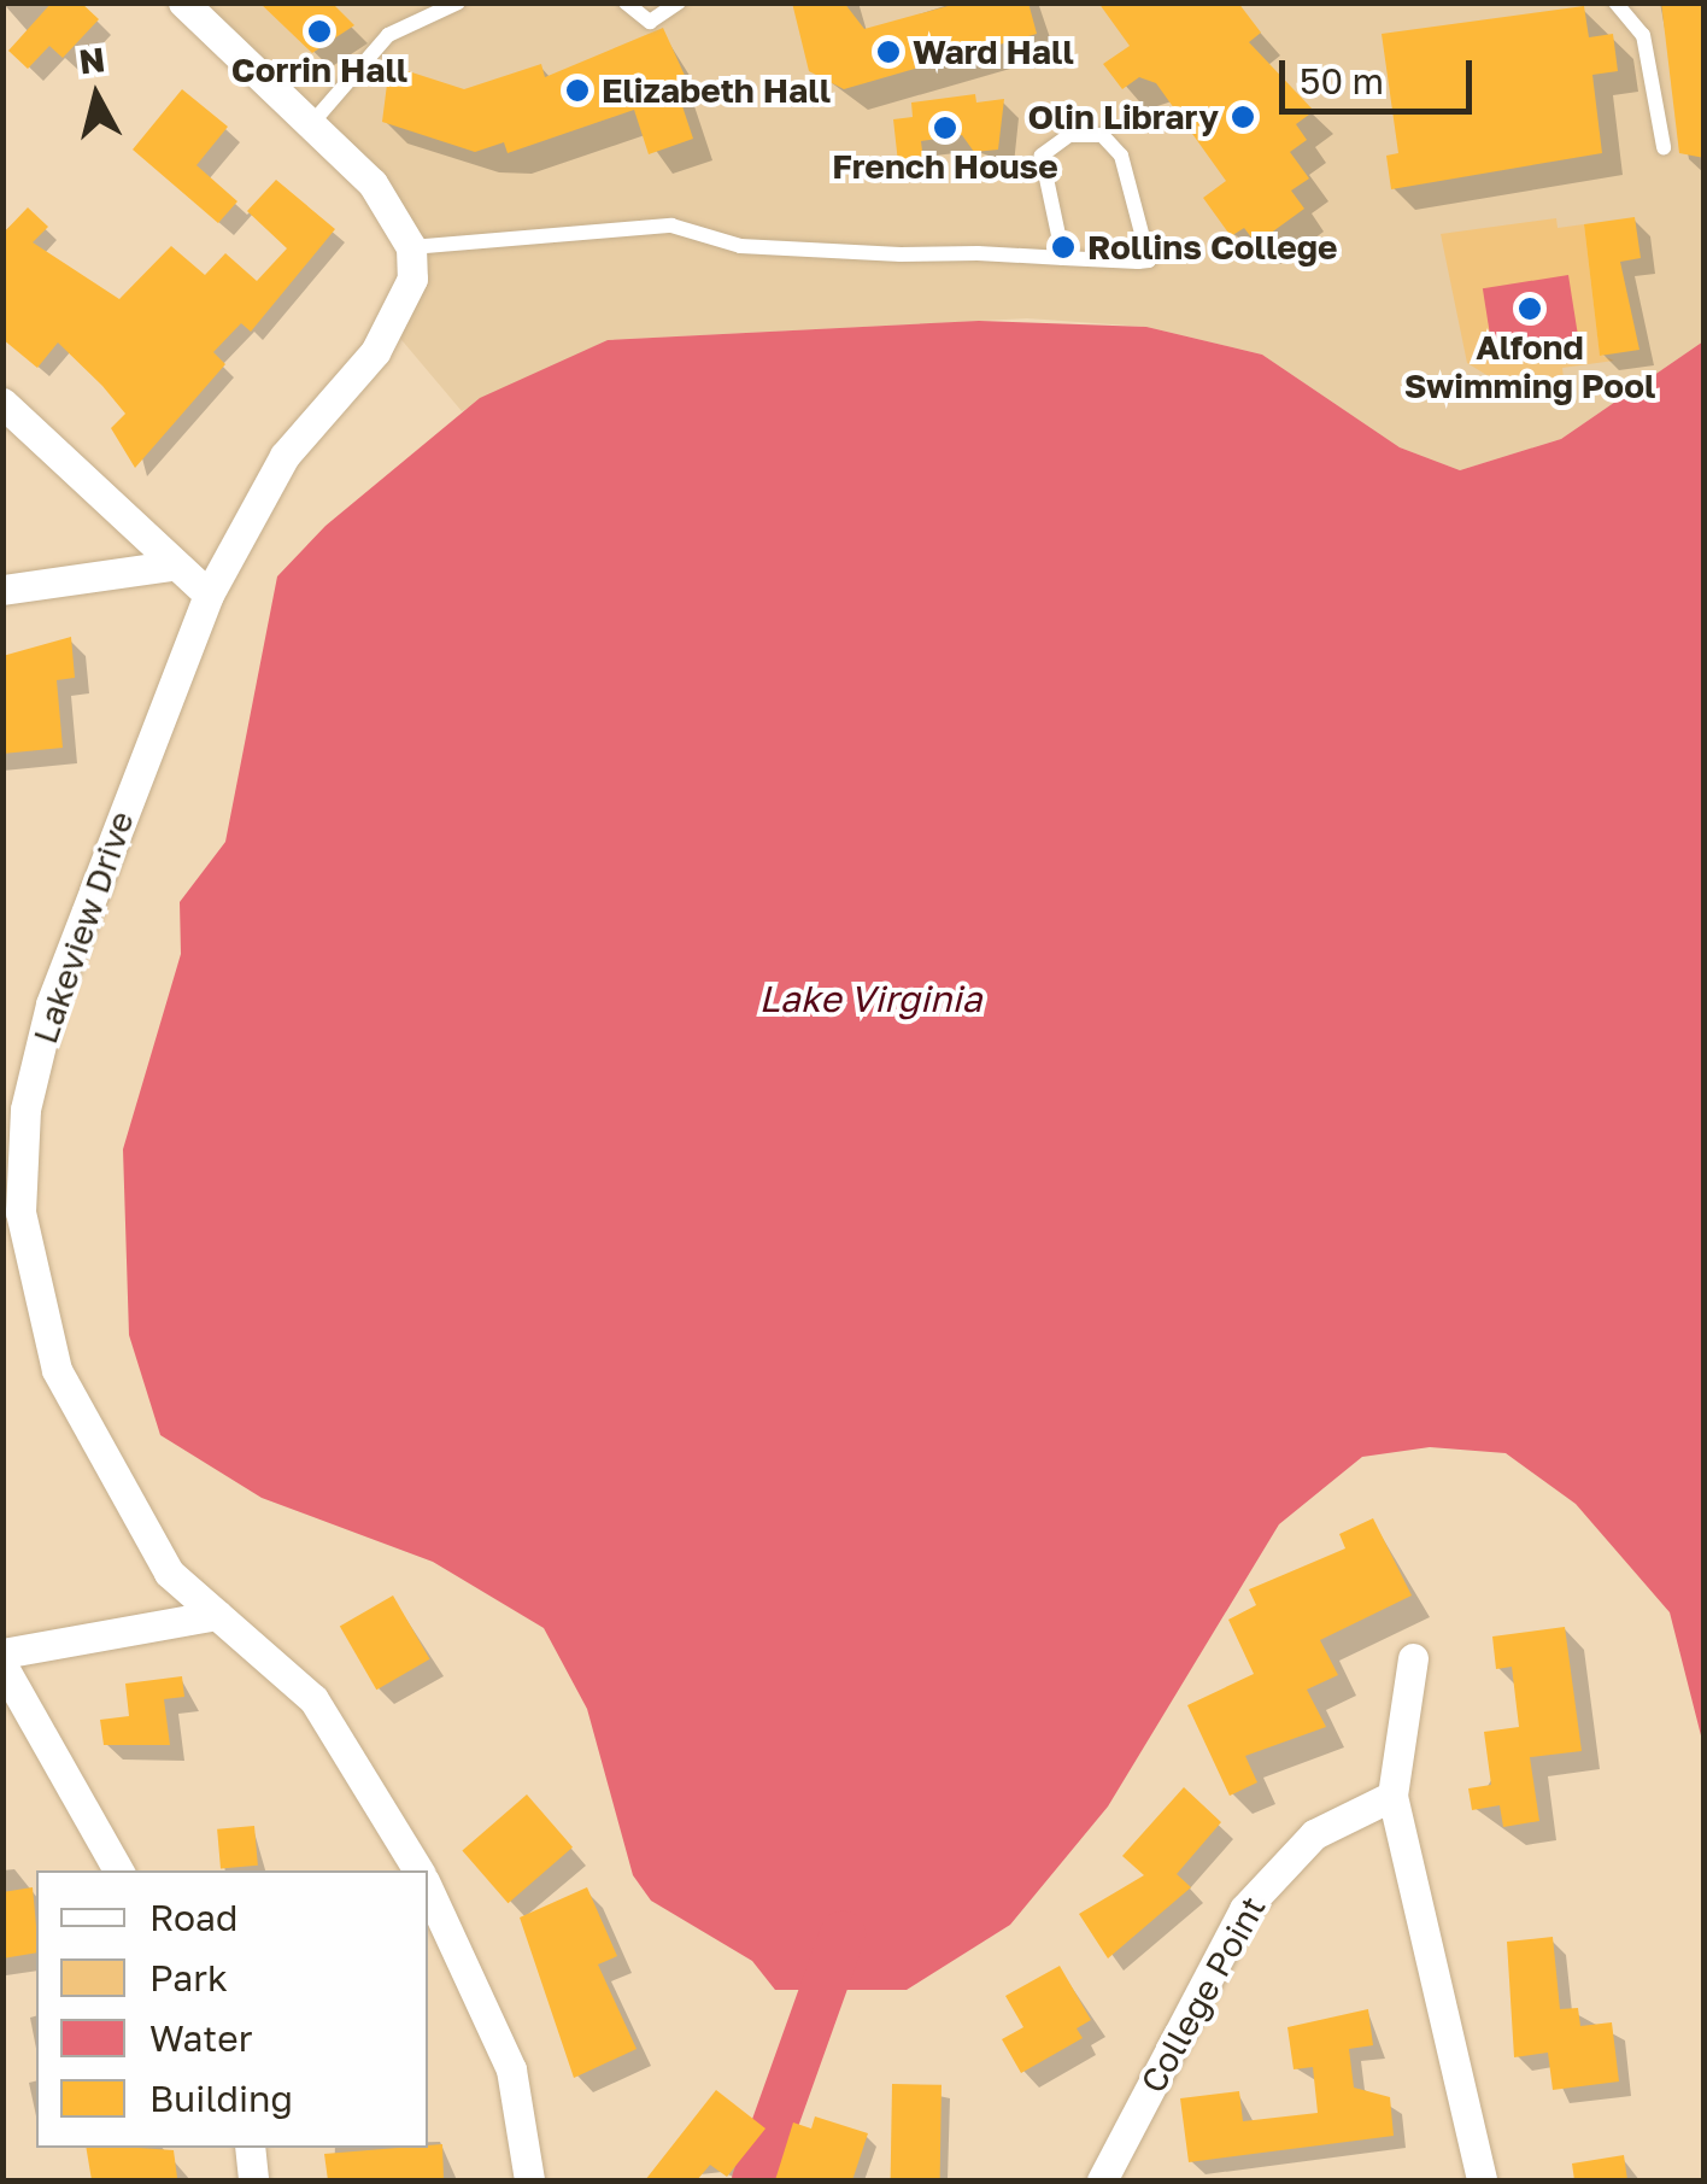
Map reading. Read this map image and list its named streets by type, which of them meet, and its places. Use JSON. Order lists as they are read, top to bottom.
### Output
{
  "streets": {
    "street": ["Lakeview Drive", "College Point"]
  },
  "water": ["Lake Virginia"],
  "places": [
    "Corrin Hall",
    "Ward Hall",
    "Elizabeth Hall",
    "Olin Library",
    "French House",
    "Rollins College",
    "Alfond Swimming Pool"
  ],
  "legend": [
    "Road",
    "Park",
    "Water",
    "Building"
  ],
  "scale_bar": "50 m",
  "north": "top"
}
